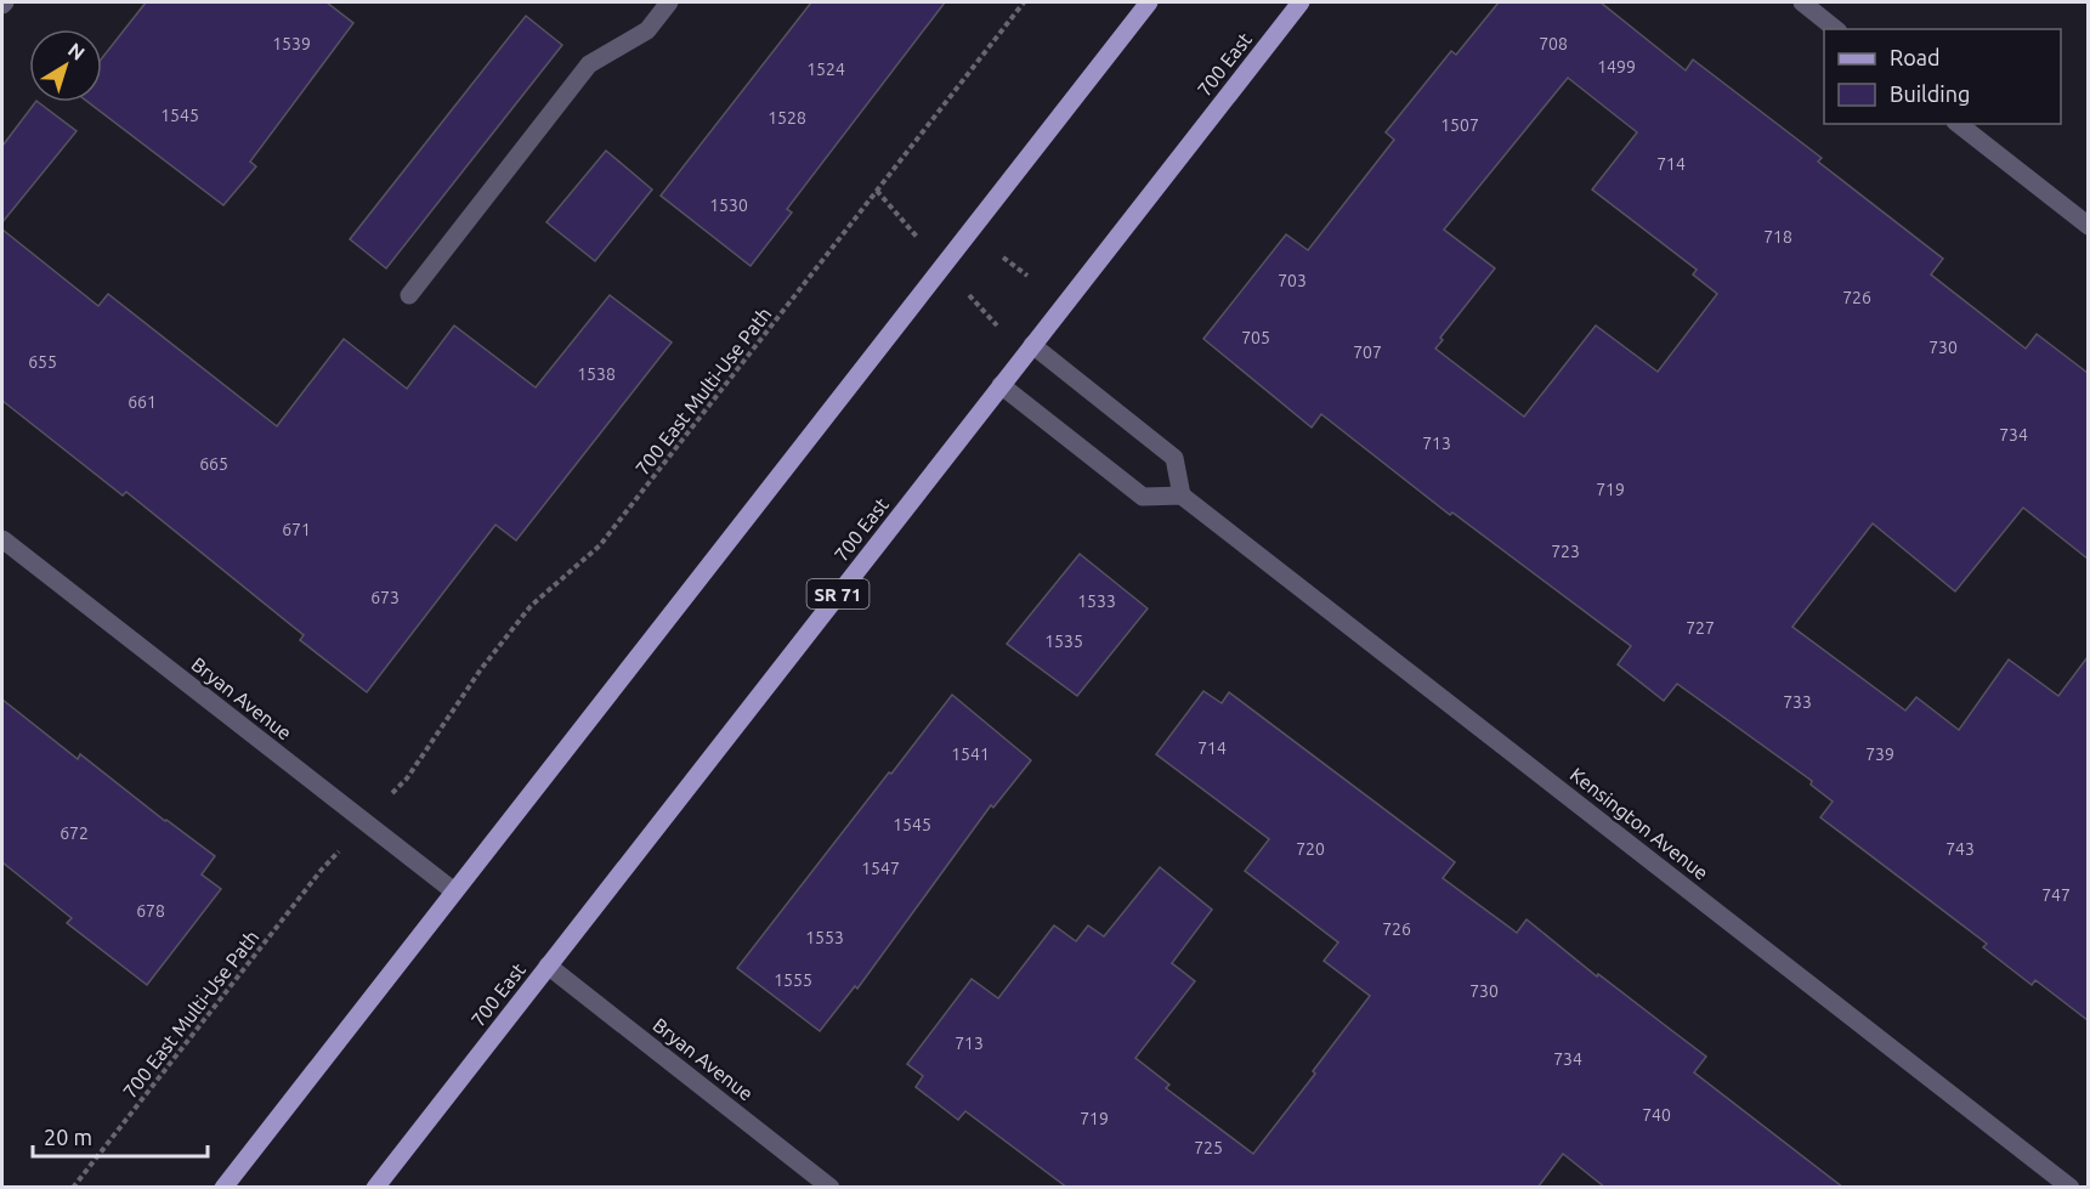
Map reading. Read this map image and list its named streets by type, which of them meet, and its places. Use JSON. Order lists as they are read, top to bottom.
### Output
{
  "streets": {
    "main road": ["700 East", "SR 71"],
    "street": ["Bryan Avenue", "Kensington Avenue"],
    "path": ["700 East Multi-Use Path"]
  },
  "crossings": [
    ["700 East", "Bryan Avenue"]
  ],
  "house_numbers": [
    "1539",
    "708",
    "1499",
    "1524",
    "1545",
    "1528",
    "1507",
    "714",
    "1530",
    "718",
    "703",
    "726",
    "705",
    "730",
    "707",
    "655",
    "1538",
    "661",
    "734",
    "713",
    "665",
    "719",
    "671",
    "723",
    "673",
    "1533",
    "727",
    "1535",
    "733",
    "714",
    "1541",
    "739",
    "1545",
    "672",
    "720",
    "743",
    "1547",
    "747",
    "678",
    "726",
    "1553",
    "1555",
    "730",
    "713",
    "734",
    "740",
    "719",
    "725"
  ],
  "legend": ["Road", "Building"],
  "scale_bar": "20 m",
  "north": "top right"
}
